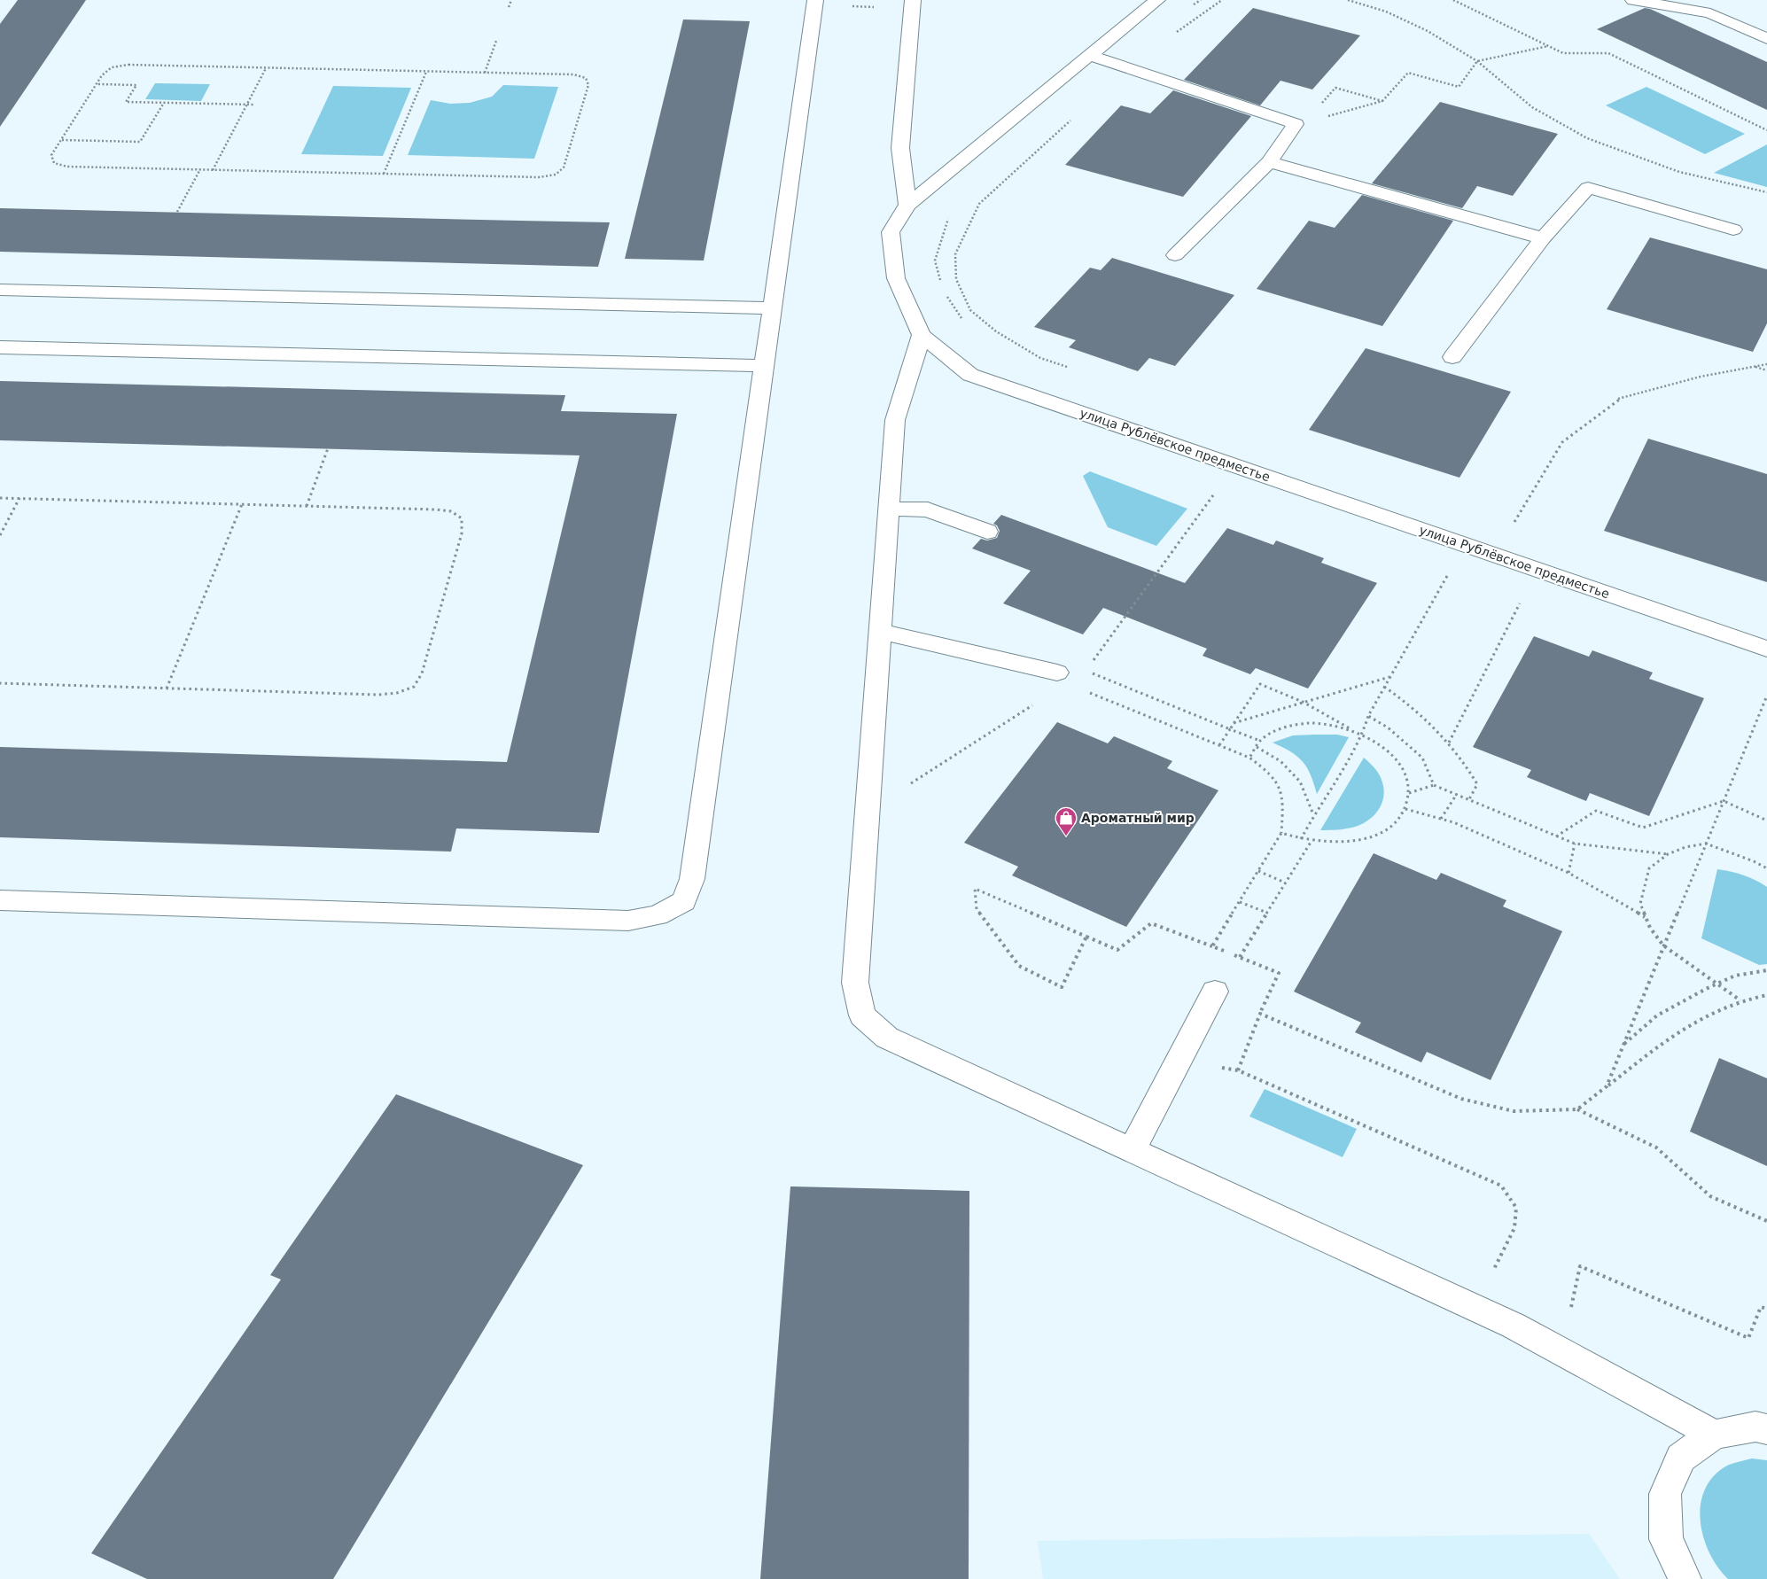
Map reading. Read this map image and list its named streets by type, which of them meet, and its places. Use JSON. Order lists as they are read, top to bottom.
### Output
{
  "streets": {
    "street": ["улица Рублёвское предместье"]
  },
  "places": {
    "shop": ["Ароматный мир"]
  }
}
